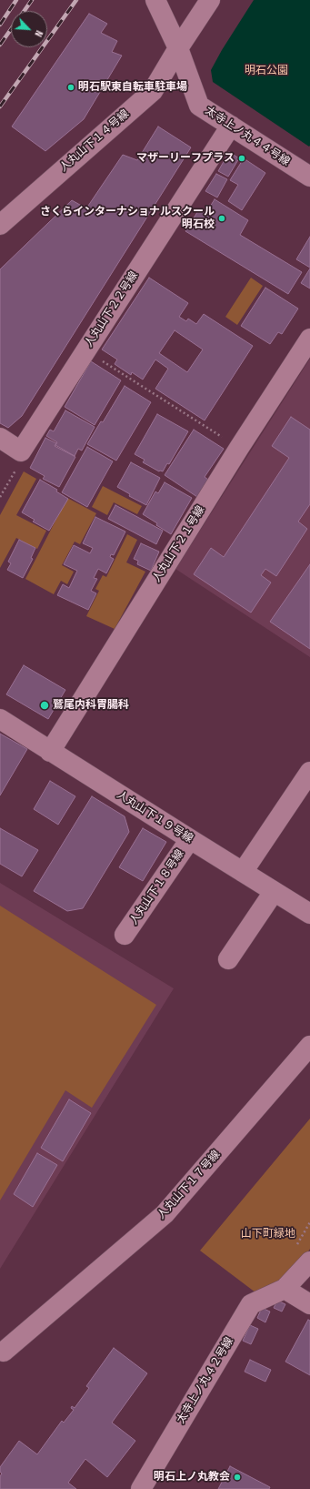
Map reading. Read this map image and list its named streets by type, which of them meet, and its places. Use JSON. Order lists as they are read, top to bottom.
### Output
{
  "streets": {
    "street": [
      "太寺上ノ丸４４号線",
      "人丸山下１４号線",
      "人丸山下２２号線",
      "人丸山下２１号線",
      "人丸山下１９号線",
      "人丸山下１８号線",
      "人丸山下１７号線",
      "太寺上ノ丸４２号線"
    ]
  },
  "crossings": [
    ["太寺上ノ丸４４号線", "人丸山下１４号線"],
    ["太寺上ノ丸４４号線", "人丸山下２２号線"],
    ["人丸山下２１号線", "人丸山下１９号線"],
    ["人丸山下１９号線", "人丸山下１８号線"]
  ],
  "parks": ["明石公園", "山下町緑地"],
  "places": [
    "明石駅東自転車駐車場",
    "マザーリーフプラス",
    "さくらインターナショナルスクール 明石校",
    "鷲尾内科胃腸科",
    "明石上ノ丸教会"
  ],
  "north": "bottom right"
}
